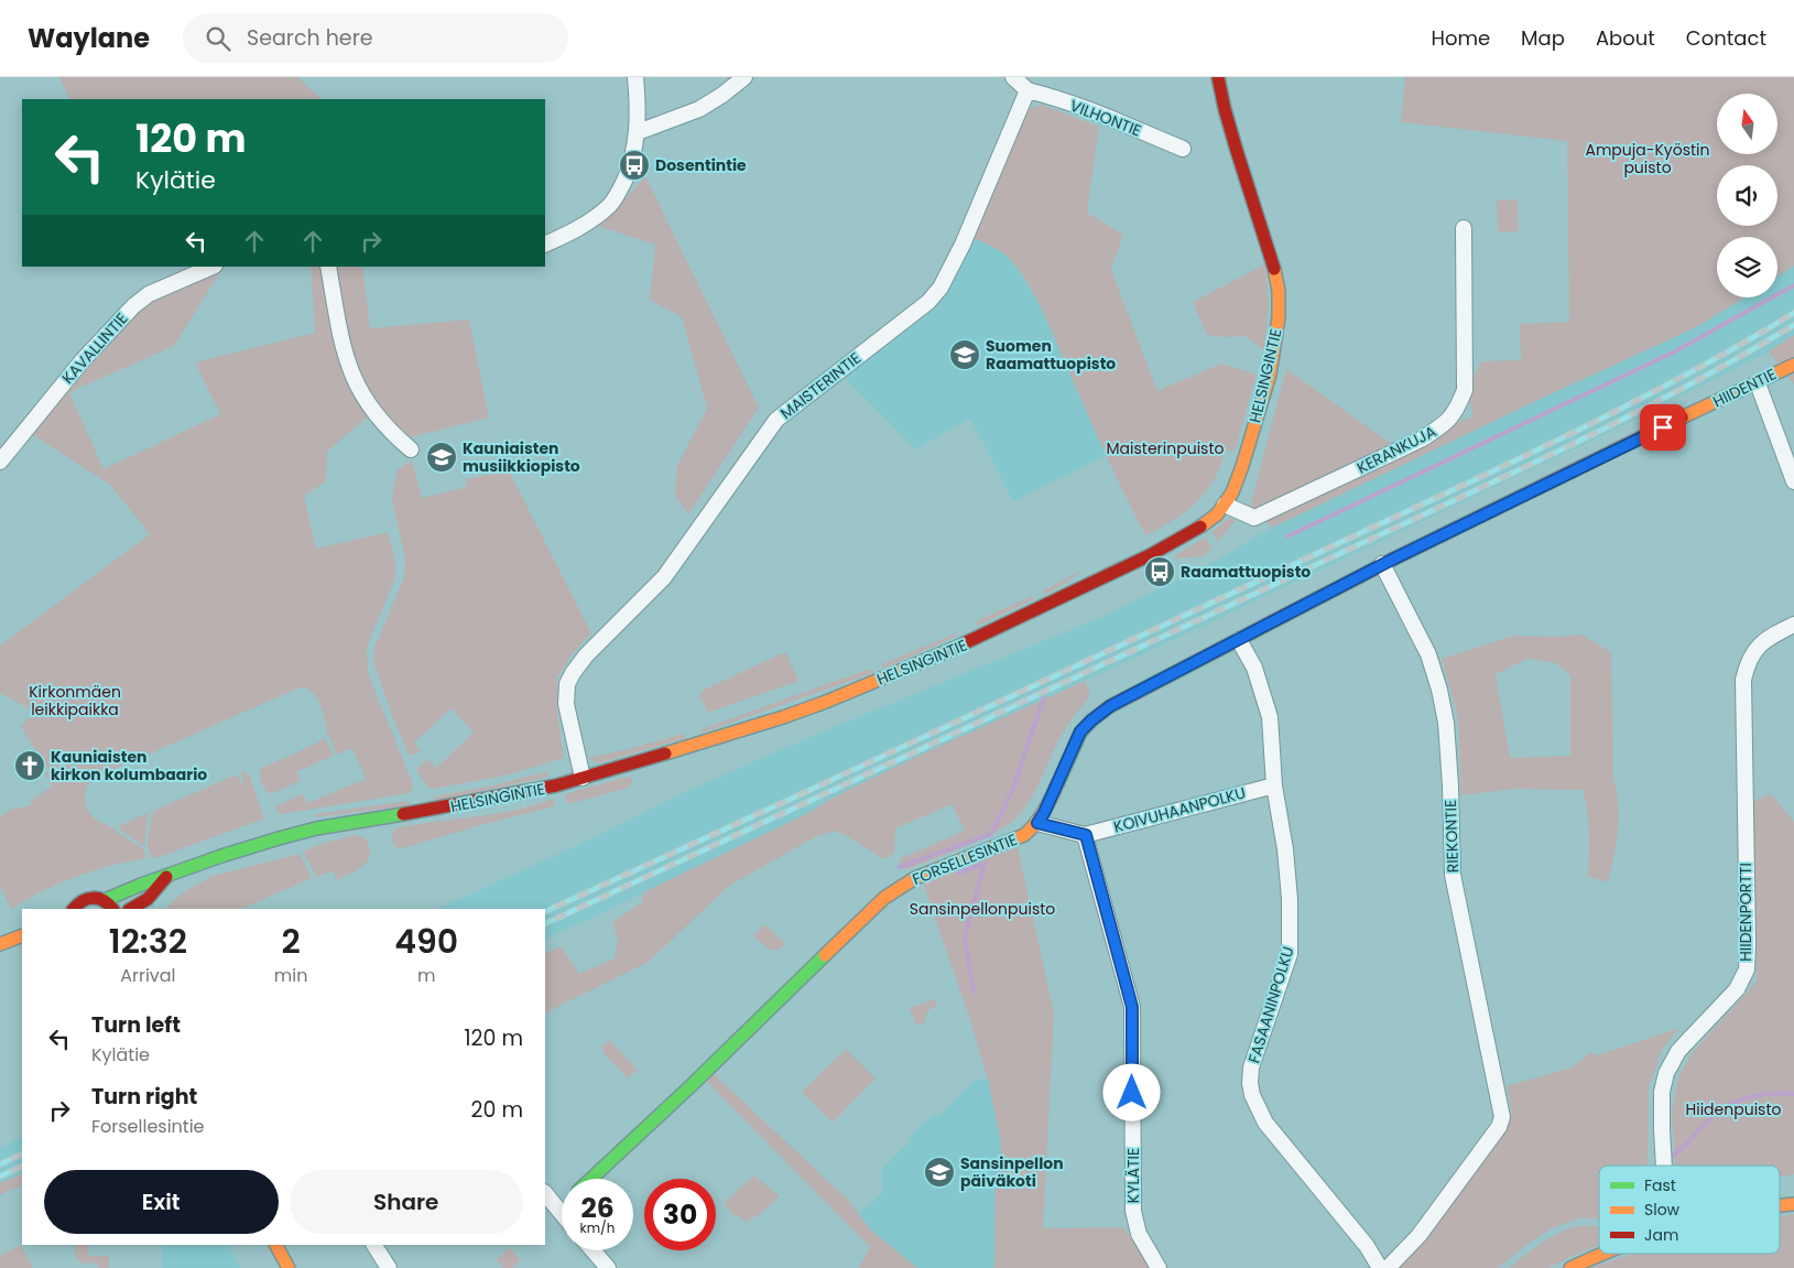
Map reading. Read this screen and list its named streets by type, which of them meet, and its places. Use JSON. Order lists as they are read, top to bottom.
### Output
{
  "streets": {
    "main road": ["HELSINGINTIE", "HIIDENTIE", "FORSELLESINTIE"],
    "street": [
      "VILHONTIE",
      "KAVALLINTIE",
      "MAISTERINTIE",
      "KERANKUJA",
      "KOIVUHAANPOLKU",
      "RIEKONTIE",
      "HIIDENPORTTI",
      "FASAANINPOLKU",
      "KYLÄTIE"
    ]
  },
  "crossings": [
    ["VILHONTIE", "MAISTERINTIE"],
    ["HELSINGINTIE", "MAISTERINTIE"],
    ["HELSINGINTIE", "KERANKUJA"],
    ["HIIDENTIE", "FORSELLESINTIE"],
    ["KOIVUHAANPOLKU", "FASAANINPOLKU"],
    ["KOIVUHAANPOLKU", "KYLÄTIE"],
    ["RIEKONTIE", "FORSELLESINTIE"],
    ["FORSELLESINTIE", "FASAANINPOLKU"]
  ],
  "parks": [
    "Ampuja-Kyöstin puisto",
    "Maisterinpuisto",
    "Kirkonmäen leikkipaikka",
    "Sansinpellonpuisto",
    "Hiidenpuisto"
  ],
  "places": {
    "bus stop": ["Dosentintie", "Raamattuopisto"],
    "school or university": ["Suomen Raamattuopisto", "Kauniaisten musiikkiopisto", "Sansinpellon päiväkoti"],
    "church": ["Kauniaisten kirkon kolumbaario"]
  },
  "legend": ["Fast", "Slow", "Jam"],
  "north": "top",
  "page": {
    "header": "Waylane",
    "search": "Search here",
    "nav": [
      "Home",
      "Map",
      "About",
      "Contact"
    ],
    "turn": ["120 m", "Kylätie"],
    "eta": [
      "12:32",
      "Arrival",
      "2",
      "min",
      "490",
      "m"
    ],
    "list": [
      {
        "name": "Turn left",
        "note": "Kylätie",
        "value": "120 m"
      },
      {
        "name": "Turn right",
        "note": "Forsellesintie",
        "value": "20 m"
      }
    ],
    "buttons": ["Exit", "Share"],
    "speed": "26 km/h",
    "limit": "30"
  }
}
